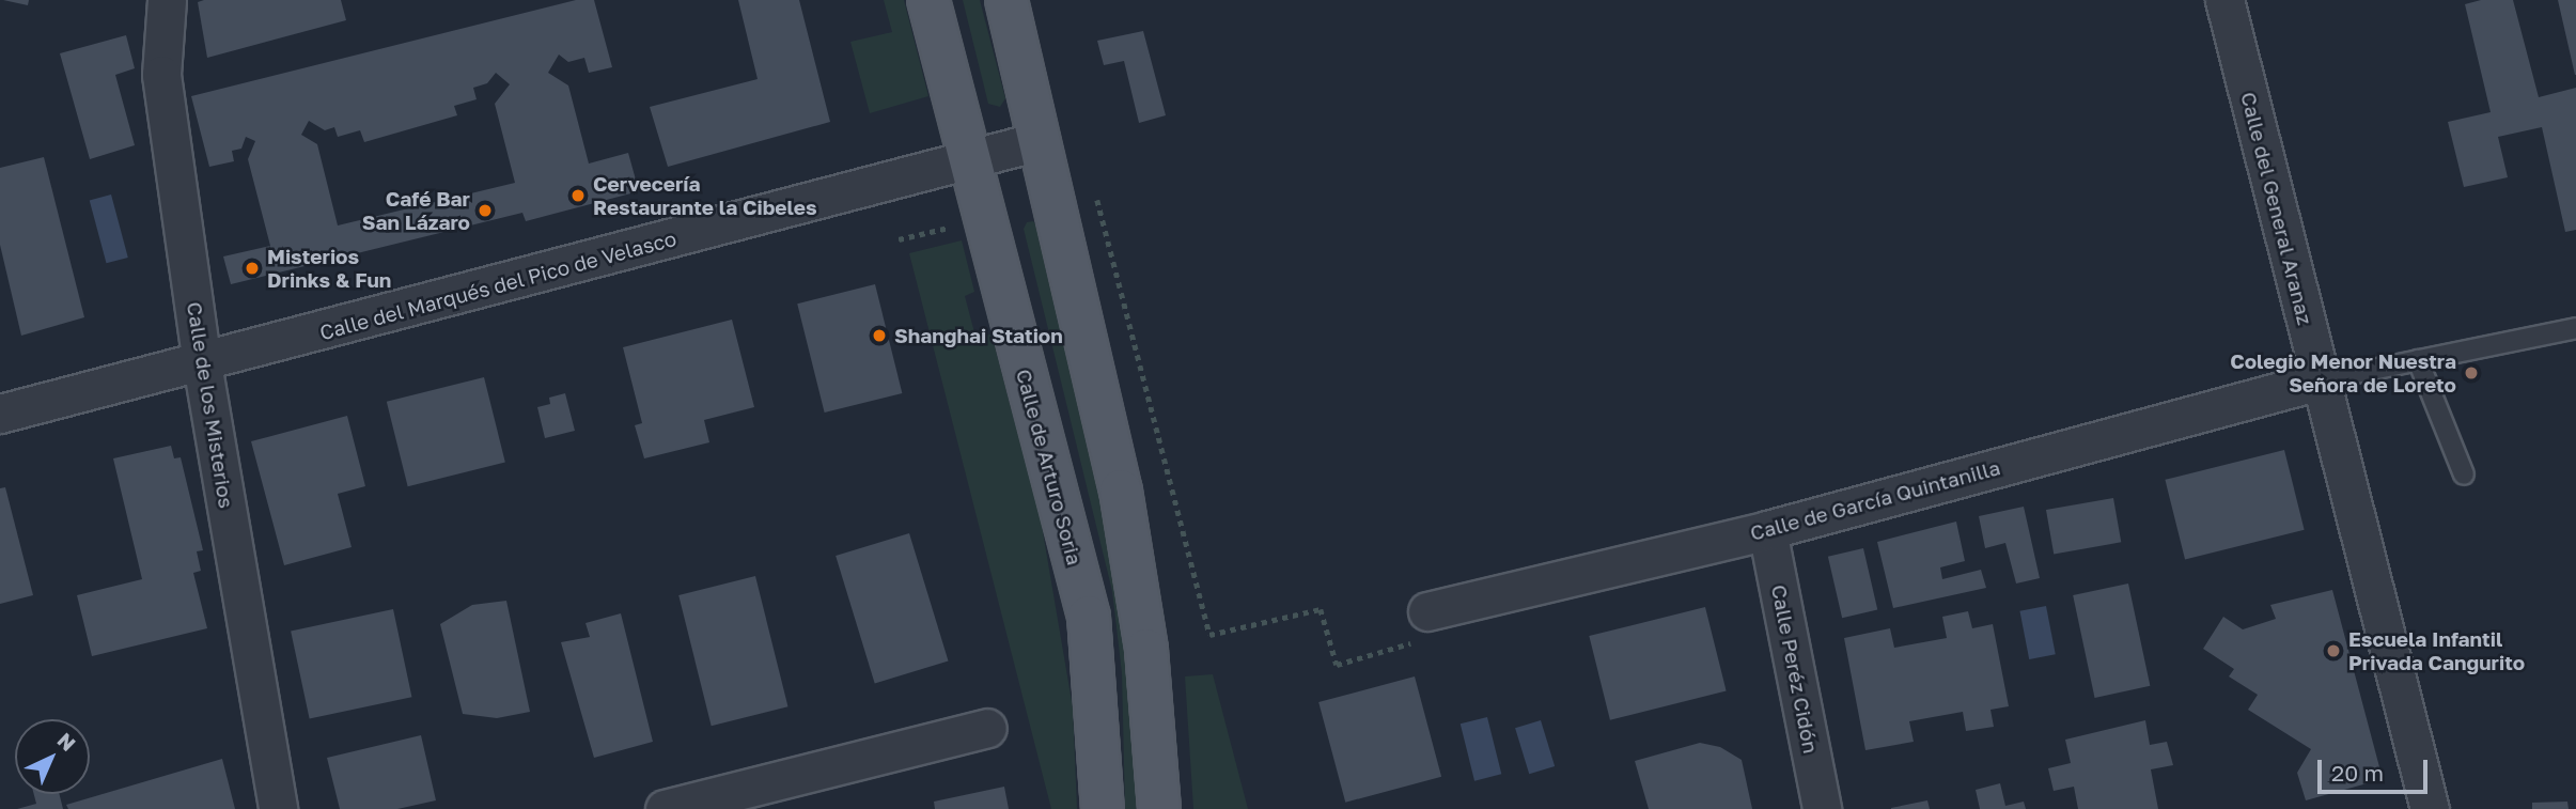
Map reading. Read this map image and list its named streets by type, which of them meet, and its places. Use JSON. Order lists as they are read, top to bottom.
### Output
{
  "streets": {
    "main road": ["Calle de Arturo Soria"],
    "street": [
      "Calle del General Aranaz",
      "Calle del Marqués del Pico de Velasco",
      "Calle de los Misterios",
      "Calle de García Quintanilla",
      "Calle Peréz Cidón"
    ]
  },
  "crossings": [
    ["Calle del General Aranaz", "Calle de García Quintanilla"],
    ["Calle del Marqués del Pico de Velasco", "Calle de los Misterios"],
    ["Calle del Marqués del Pico de Velasco", "Calle de Arturo Soria"],
    ["Calle de García Quintanilla", "Calle Peréz Cidón"]
  ],
  "places": [
    "Cervecería Restaurante la Cibeles",
    "Café Bar San Lázaro",
    "Misterios Drinks & Fun",
    "Shanghai Station",
    "Colegio Menor Nuestra Señora de Loreto",
    "Escuela Infantil Privada Cangurito"
  ],
  "scale_bar": "20 m",
  "north": "top right"
}
